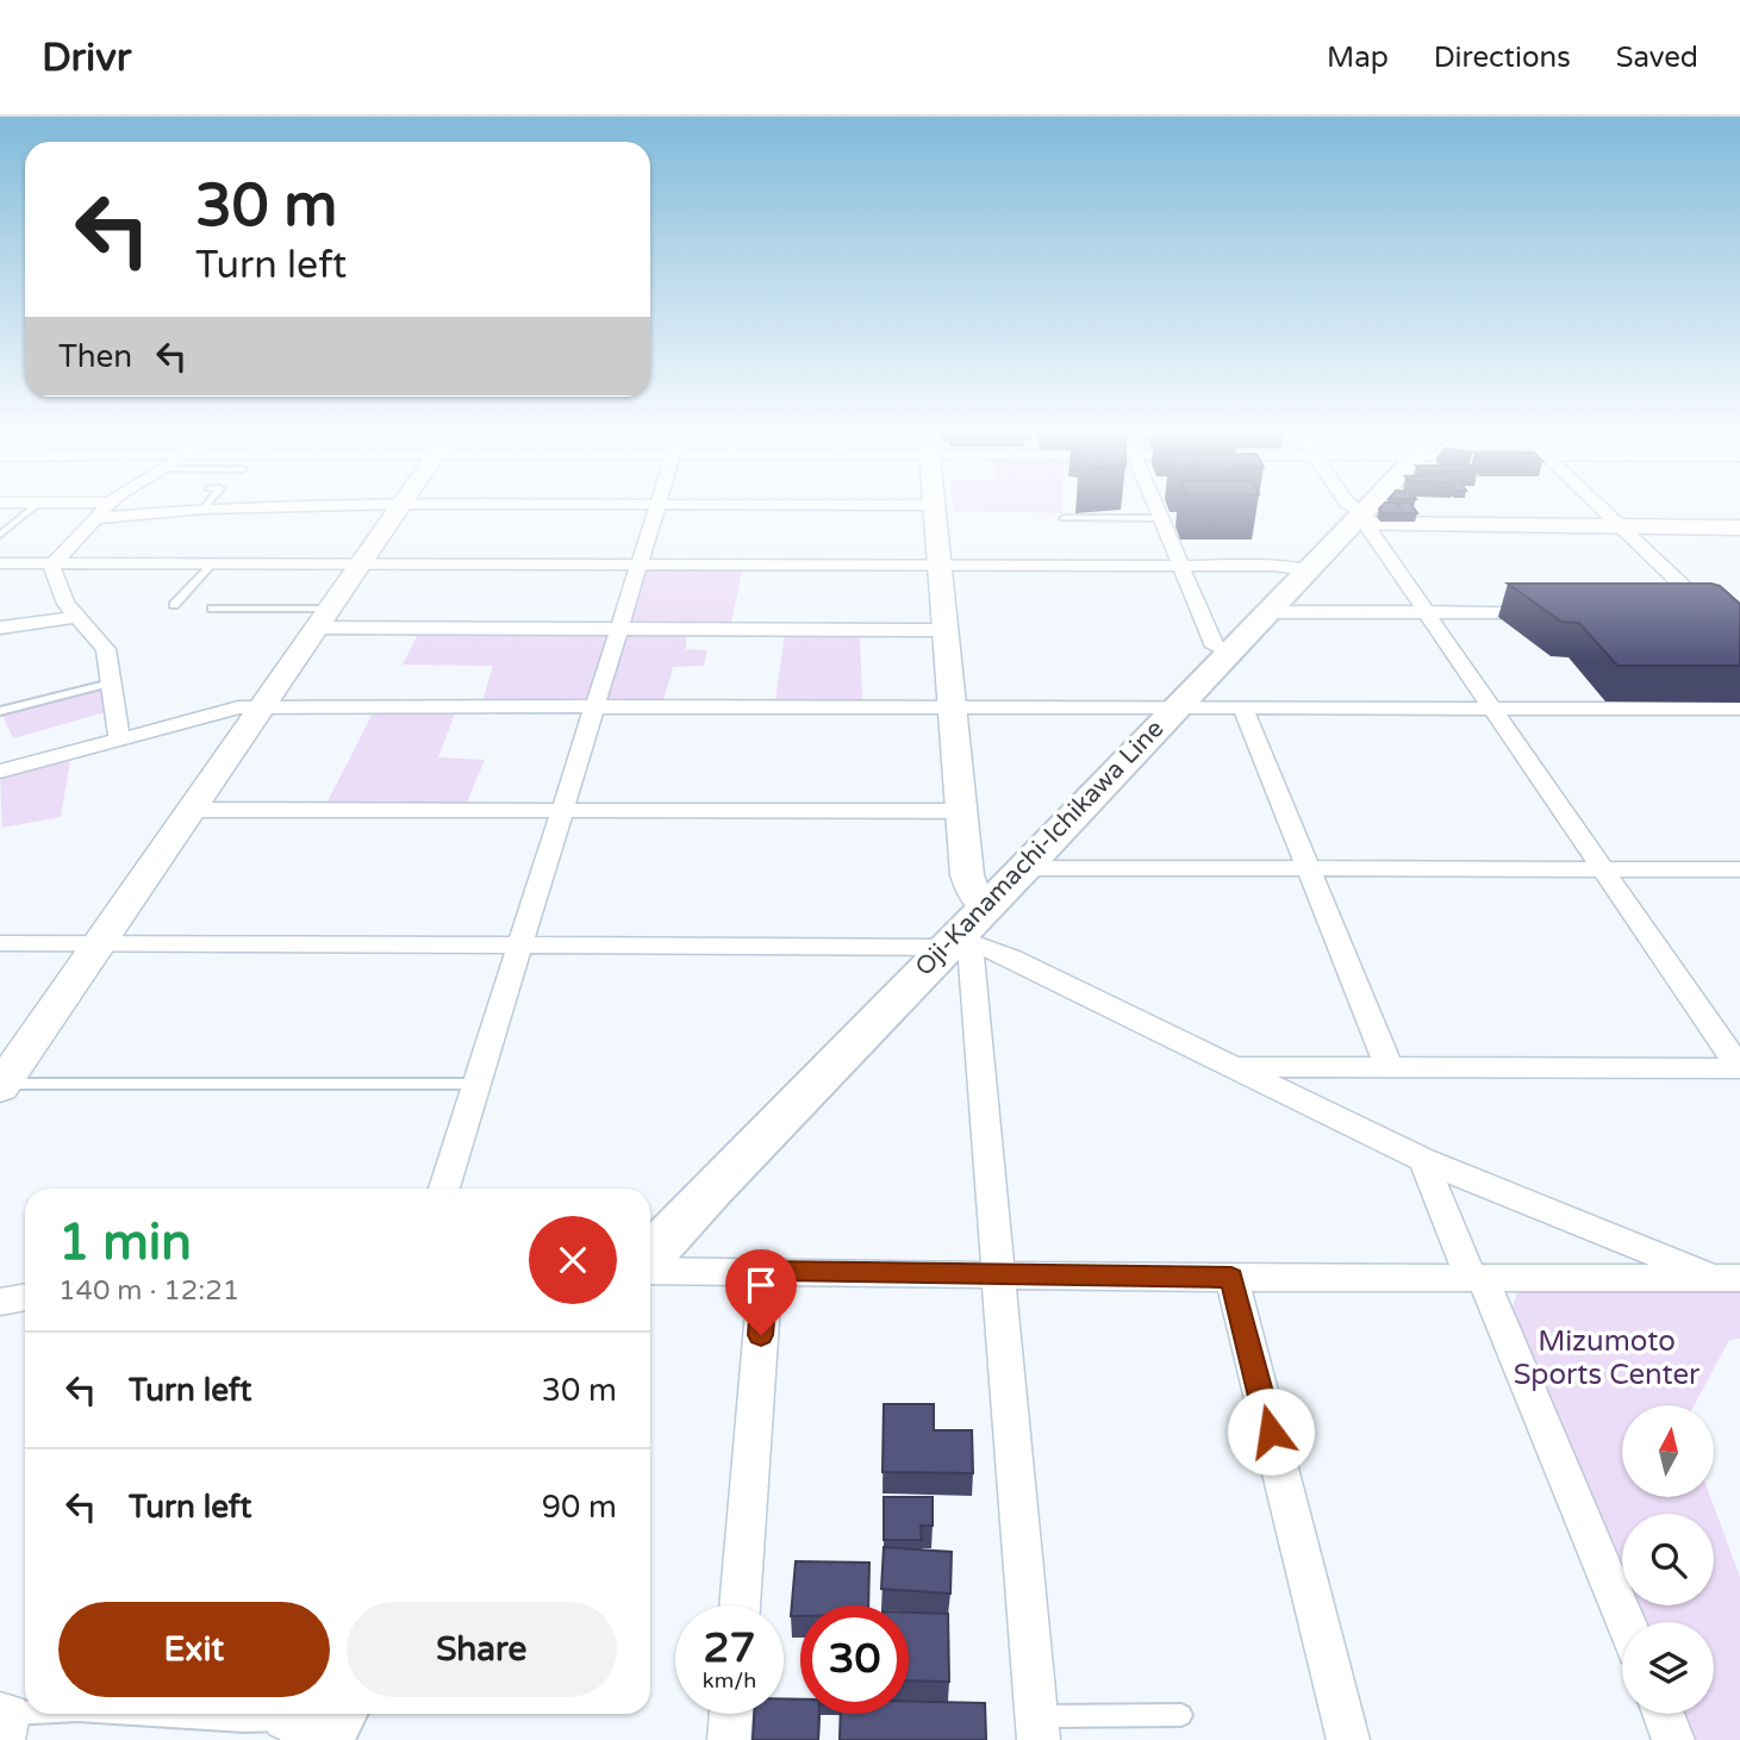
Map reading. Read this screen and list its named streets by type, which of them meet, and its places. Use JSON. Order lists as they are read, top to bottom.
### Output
{
  "streets": {
    "main road": ["Oji-Kanamachi-Ichikawa Line"]
  },
  "parks": ["Mizumoto Sports Center"],
  "north": "top",
  "page": {
    "header": "Drivr",
    "nav": ["Map", "Directions", "Saved"],
    "turn": ["30 m", "Turn left"],
    "then": "Then",
    "heading": ["1 min", "140 m · 12:21"],
    "list": [
      {
        "name": "Turn left",
        "value": "30 m"
      },
      {
        "name": "Turn left",
        "value": "90 m"
      }
    ],
    "buttons": ["Exit", "Share"],
    "speed": "27 km/h",
    "limit": "30"
  }
}
